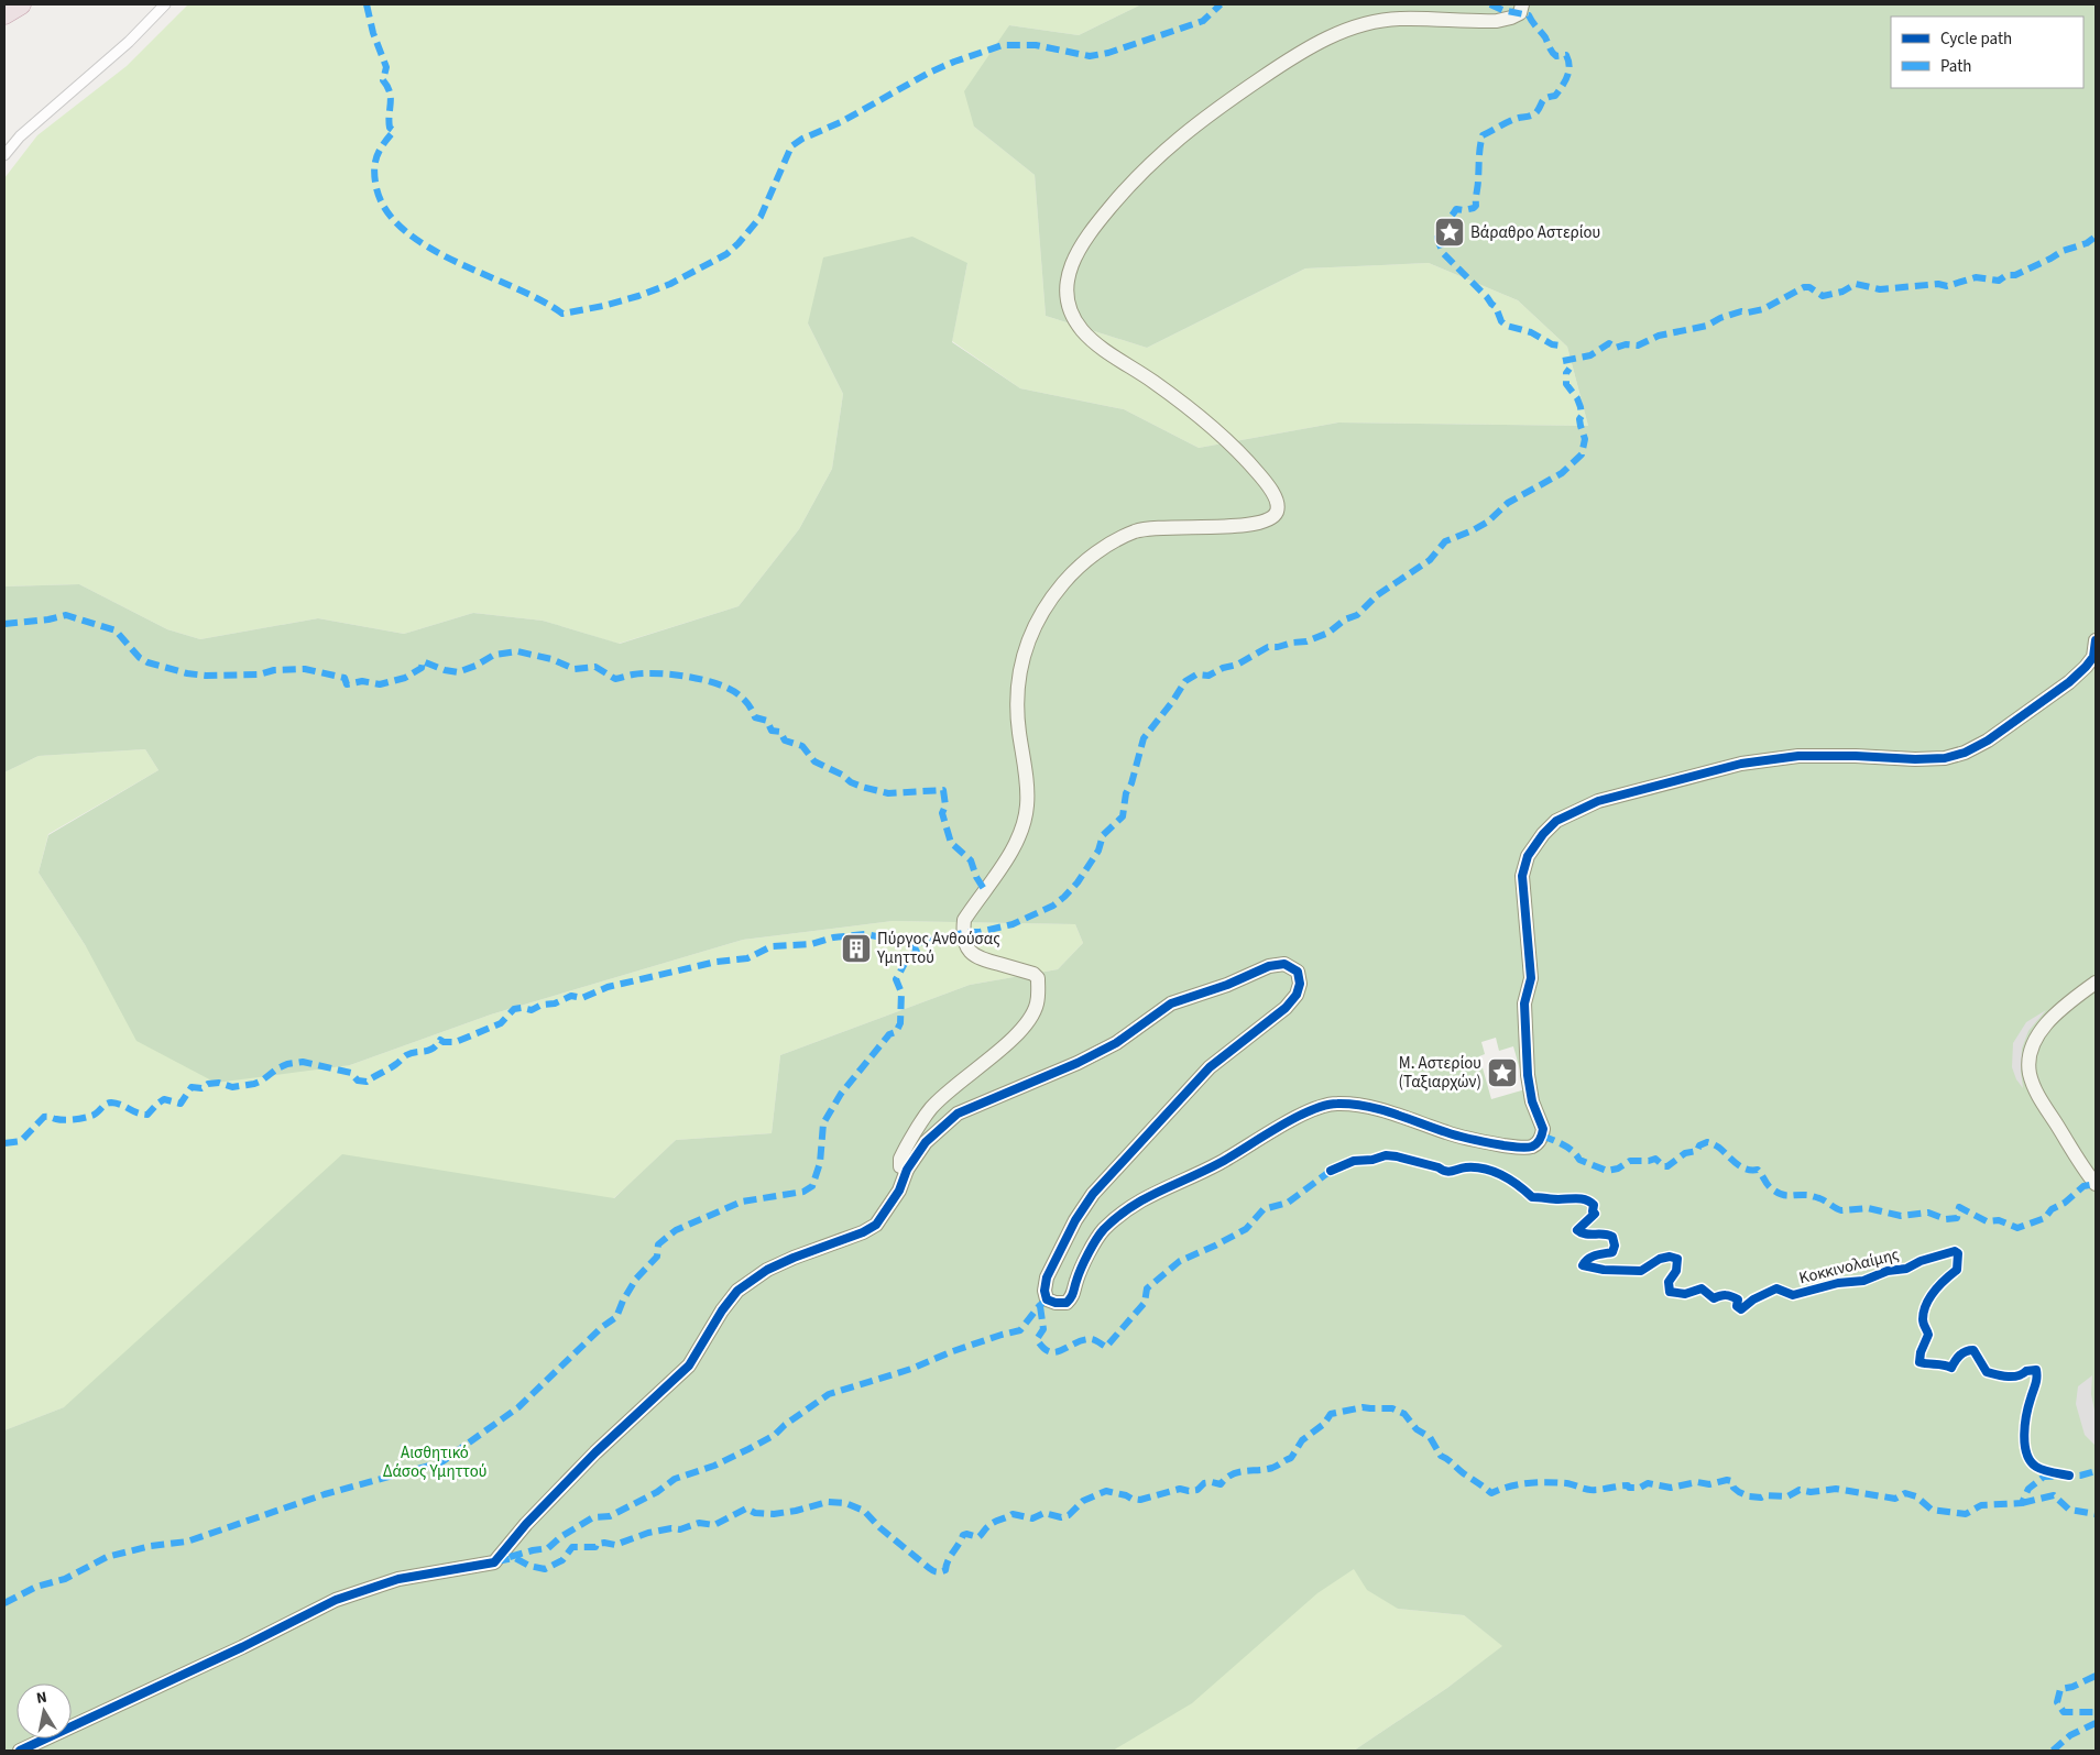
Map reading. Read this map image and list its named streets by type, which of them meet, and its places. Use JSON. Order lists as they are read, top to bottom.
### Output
{
  "streets": {
    "cycle path": ["Κοκκινολαίμης"]
  },
  "parks": ["Αισθητικό Δάσος Υμηττού"],
  "places": {
    "place": ["Βάραθρο Αστερίου", "Μ. Αστερίου (Ταξιαρχών)"],
    "building": ["Πύργος Ανθούσας Υμηττού"]
  },
  "legend": ["Cycle path", "Path"],
  "north": "top"
}
